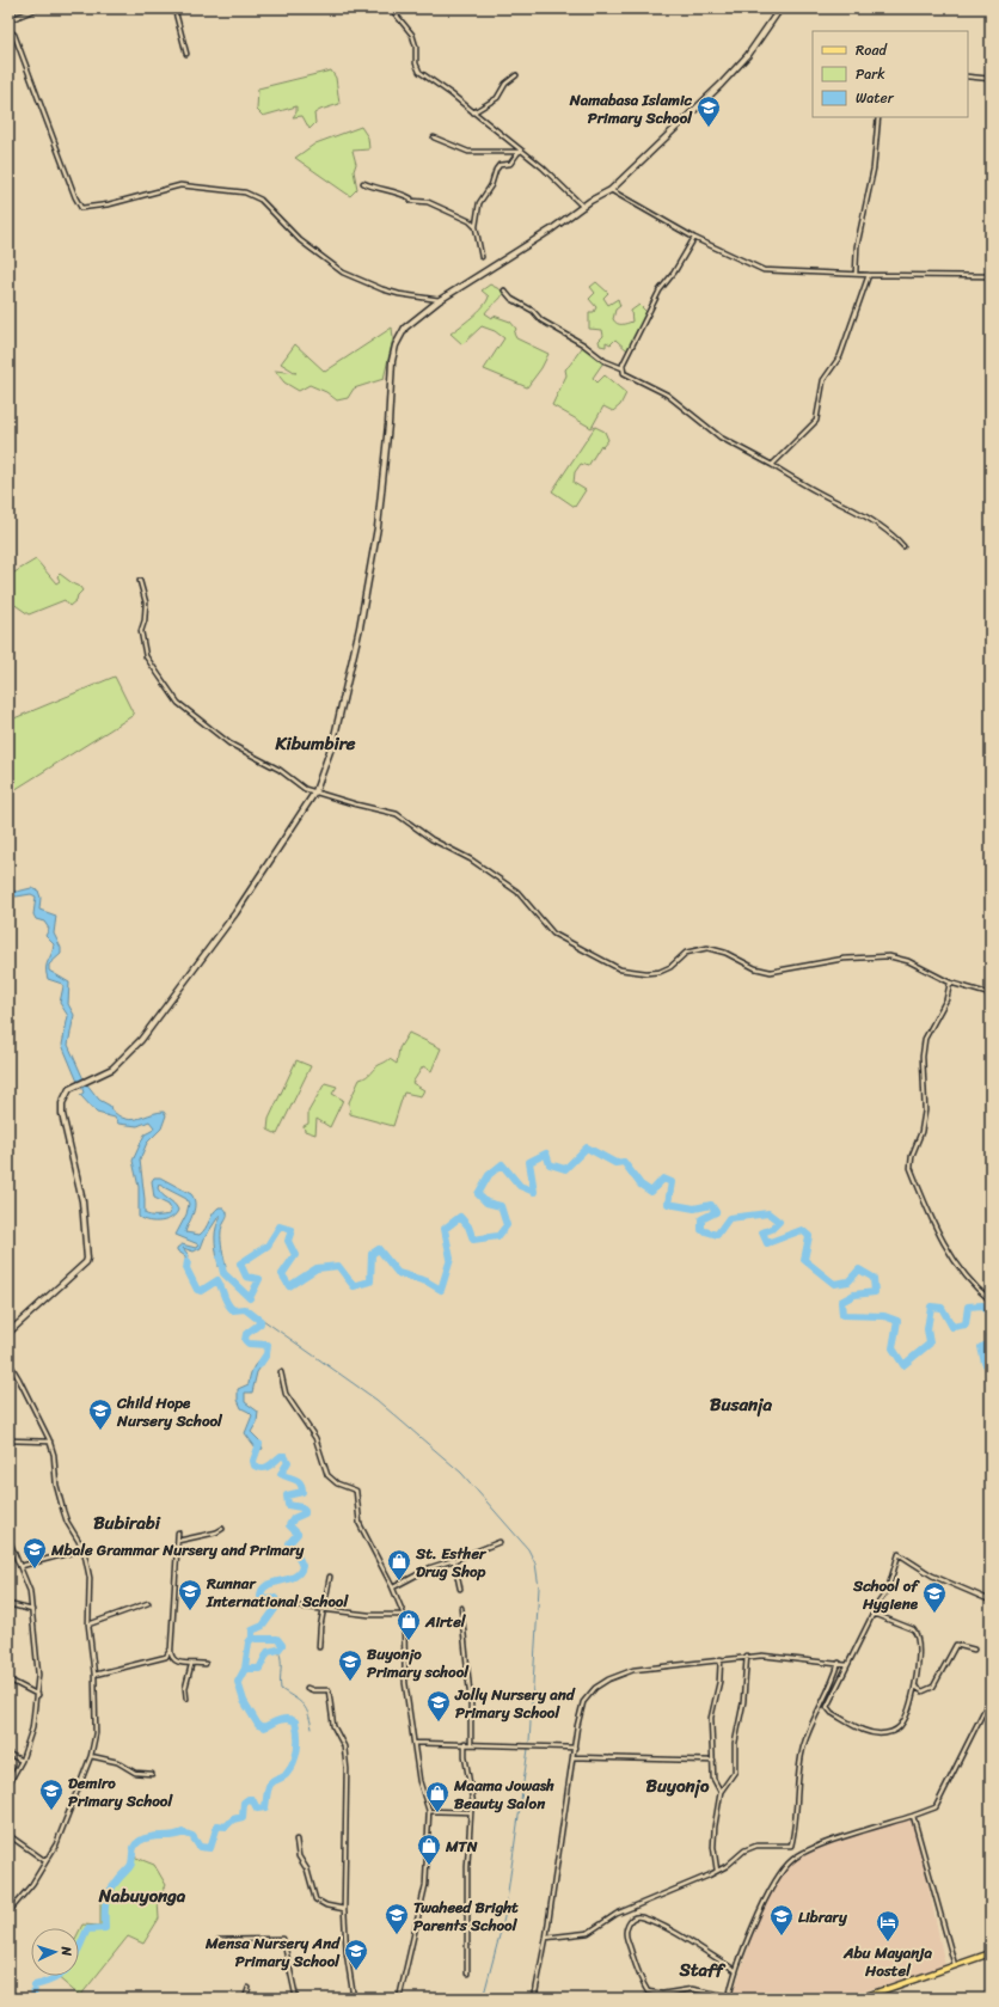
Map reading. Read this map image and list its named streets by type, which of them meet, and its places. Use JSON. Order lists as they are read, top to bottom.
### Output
{
  "districts": [
    "Kibumbire",
    "Busanja",
    "Bubirabi",
    "Buyonjo",
    "Nabuyonga",
    "Staff"
  ],
  "places": {
    "school or university": [
      "Namabasa Islamic Primary School",
      "Child Hope Nursery School",
      "Mbale Grammar Nursery and Primary",
      "Runnar International School",
      "School of Hygiene",
      "Buyonjo Primary school",
      "Jolly Nursery and Primary School",
      "Demiro Primary School",
      "Twaheed Bright Parents School",
      "Library",
      "Mensa Nursery And Primary School"
    ],
    "shop": [
      "St. Esther Drug Shop",
      "Airtel",
      "Maama Jowash Beauty Salon",
      "MTN"
    ],
    "hotel": ["Abu Mayanja Hostel"]
  },
  "legend": ["Road", "Park", "Water"],
  "north": "right"
}
